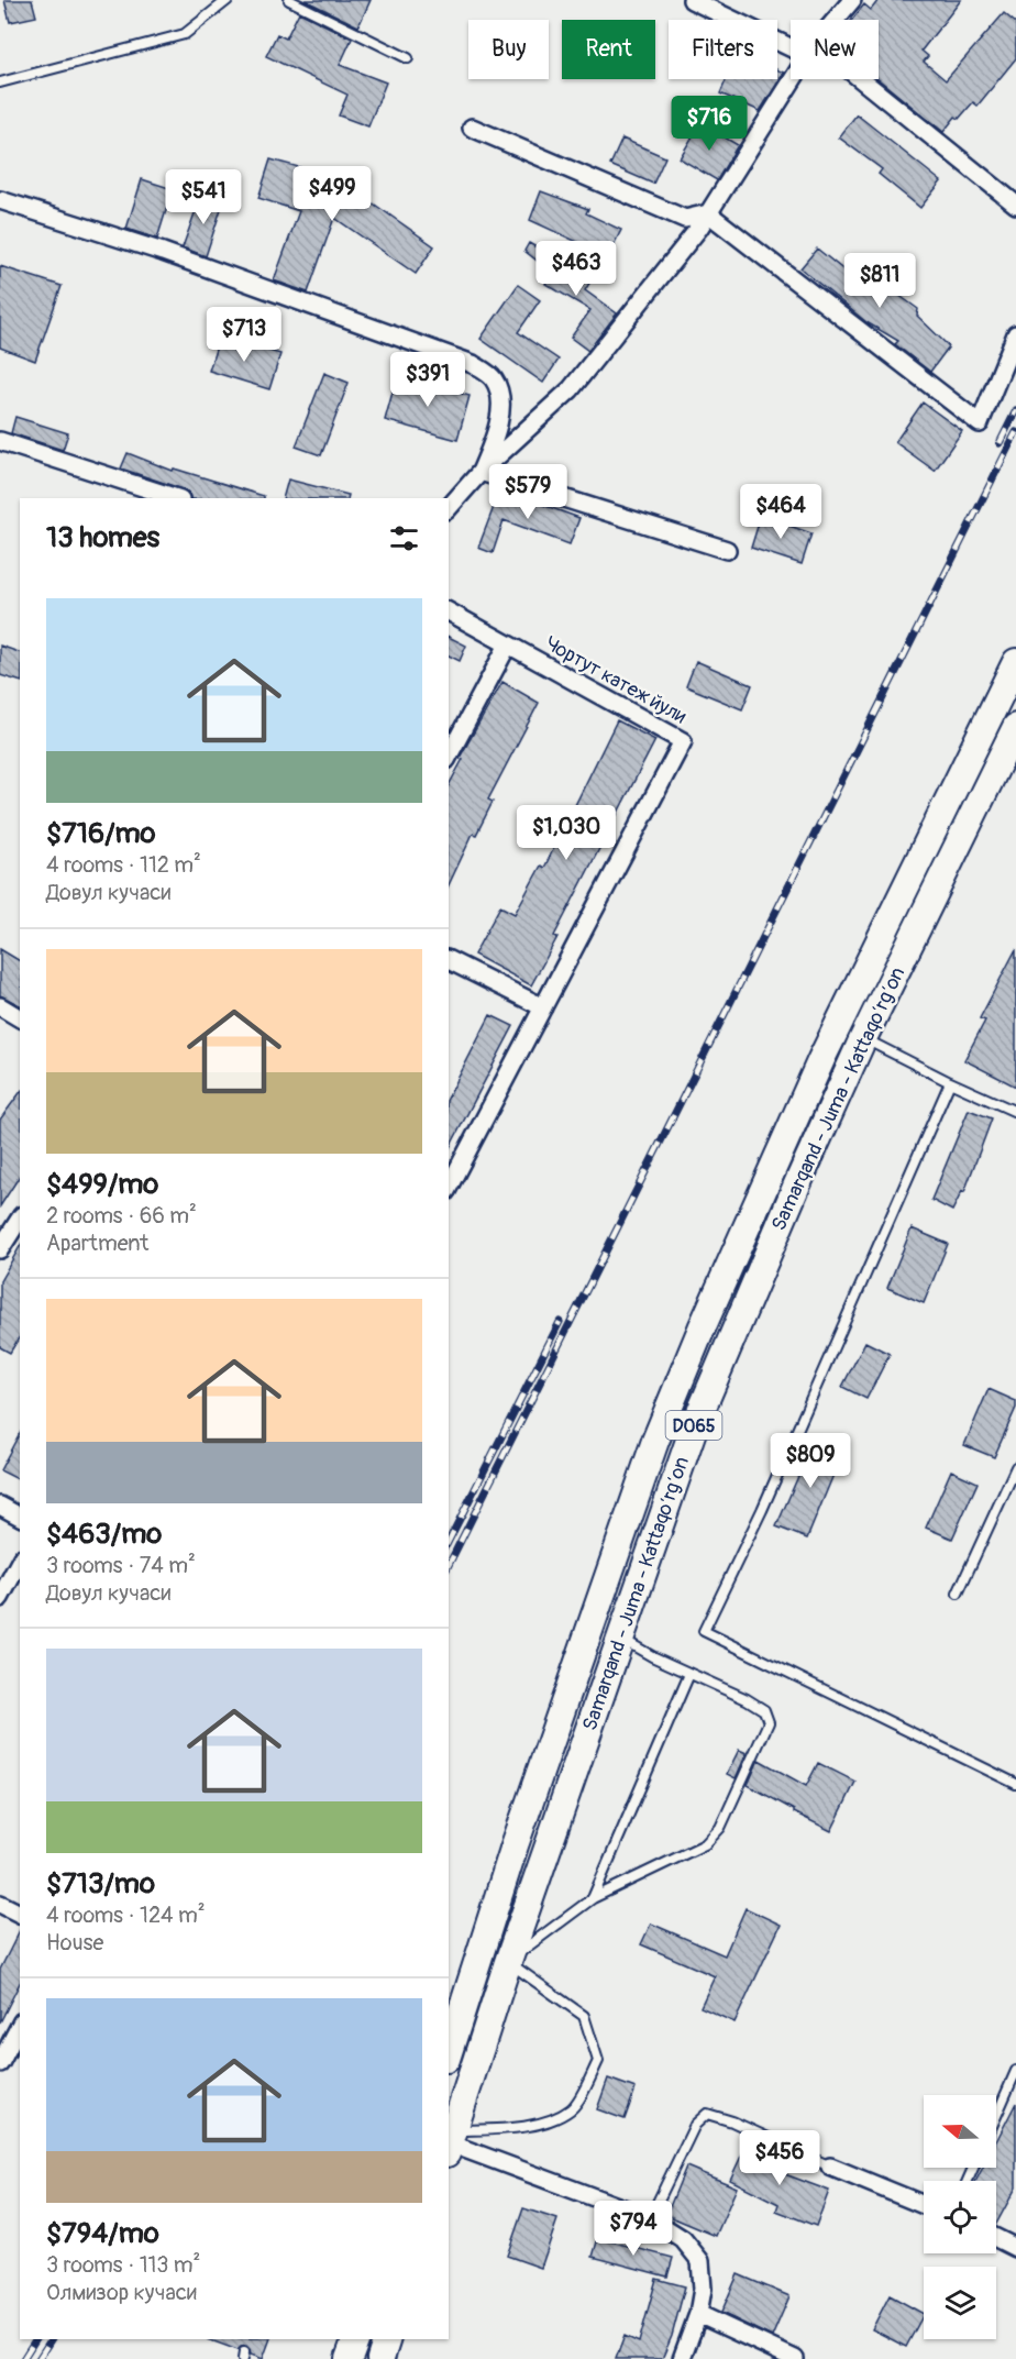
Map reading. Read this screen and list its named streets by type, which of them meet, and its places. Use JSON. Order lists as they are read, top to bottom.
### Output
{
  "streets": {
    "main road": ["Samarqand - Juma - Kattaqo‘rg‘on", "D065"],
    "street": ["Чортут катеж йули"]
  },
  "north": "left",
  "page": {
    "chip": [
      "Buy",
      "Rent",
      "Filters",
      "New"
    ],
    "price": [
      "$716",
      "$499",
      "$541",
      "$463",
      "$811",
      "$713",
      "$391",
      "$579",
      "$464",
      "$1,030",
      "$809",
      "$456",
      "$794"
    ],
    "heading": "13 homes",
    "list": [
      {
        "name": "$716/mo",
        "note": "4 rooms · 112 m² · Довул кучаси"
      },
      {
        "name": "$499/mo",
        "note": "2 rooms · 66 m² · Apartment"
      },
      {
        "name": "$463/mo",
        "note": "3 rooms · 74 m² · Довул кучаси"
      },
      {
        "name": "$713/mo",
        "note": "4 rooms · 124 m² · House"
      },
      {
        "name": "$794/mo",
        "note": "3 rooms · 113 m² · Олмизор кучаси"
      }
    ]
  }
}
